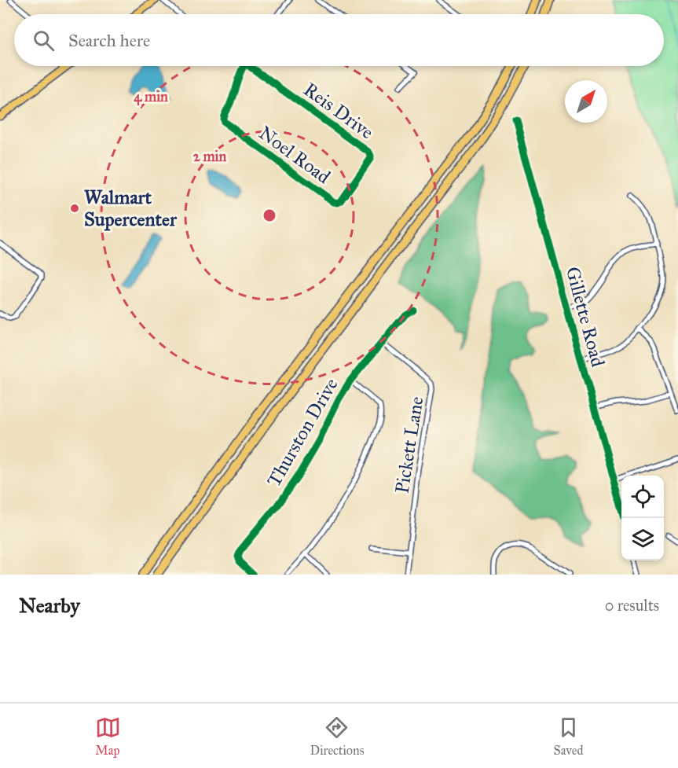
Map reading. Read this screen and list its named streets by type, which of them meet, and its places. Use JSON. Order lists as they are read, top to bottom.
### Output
{
  "streets": {
    "street": [
      "Reis Drive",
      "Noel Road",
      "Gillette Road",
      "Thurston Drive",
      "Pickett Lane"
    ]
  },
  "crossings": [
    ["Reis Drive", "Noel Road"],
    ["Thurston Drive", "Pickett Lane"]
  ],
  "places": ["Walmart Supercenter"],
  "north": "top right",
  "page": {
    "search": "Search here",
    "heading": ["Nearby", "0 results"],
    "nav": ["Map", "Directions", "Saved"]
  },
  "rings": ["4 min", "2 min"]
}
